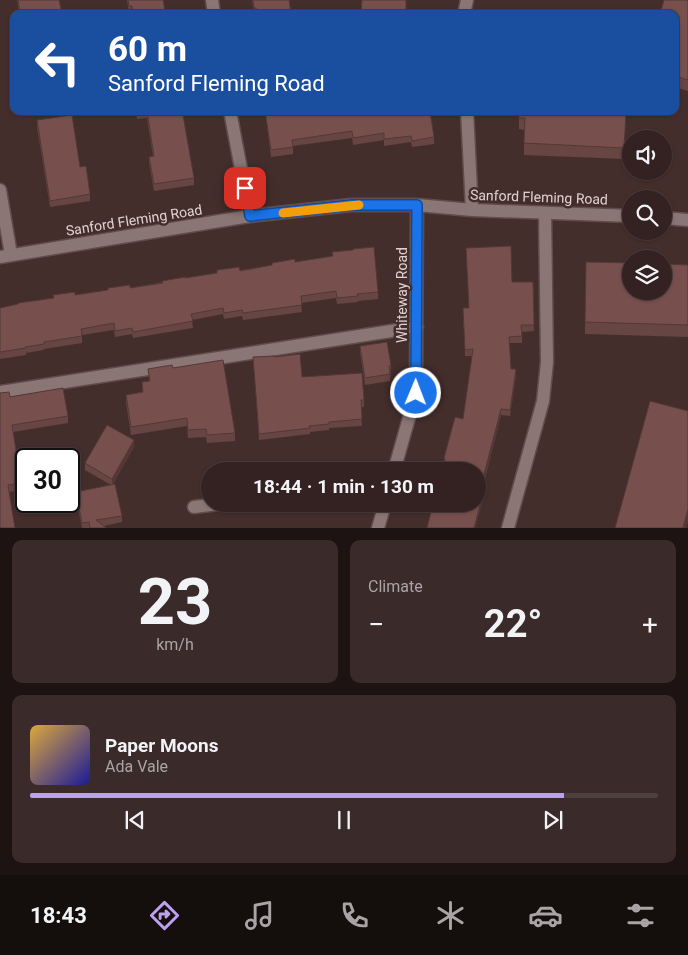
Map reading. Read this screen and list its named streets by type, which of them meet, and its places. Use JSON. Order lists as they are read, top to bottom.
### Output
{
  "streets": {
    "street": ["Sanford Fleming Road", "Whiteway Road"]
  },
  "crossings": [
    ["Sanford Fleming Road", "Whiteway Road"]
  ],
  "page": {
    "turn": ["60 m", "Sanford Fleming Road"],
    "limit": "30",
    "trip": "18:44 · 1 min · 130 m",
    "tile": [
      ["23", "km/h"],
      "Climate"
    ],
    "heat": ["−", "22°", "+"],
    "song": ["Paper Moons", "Ada Vale"],
    "tabs": "18:43"
  }
}
